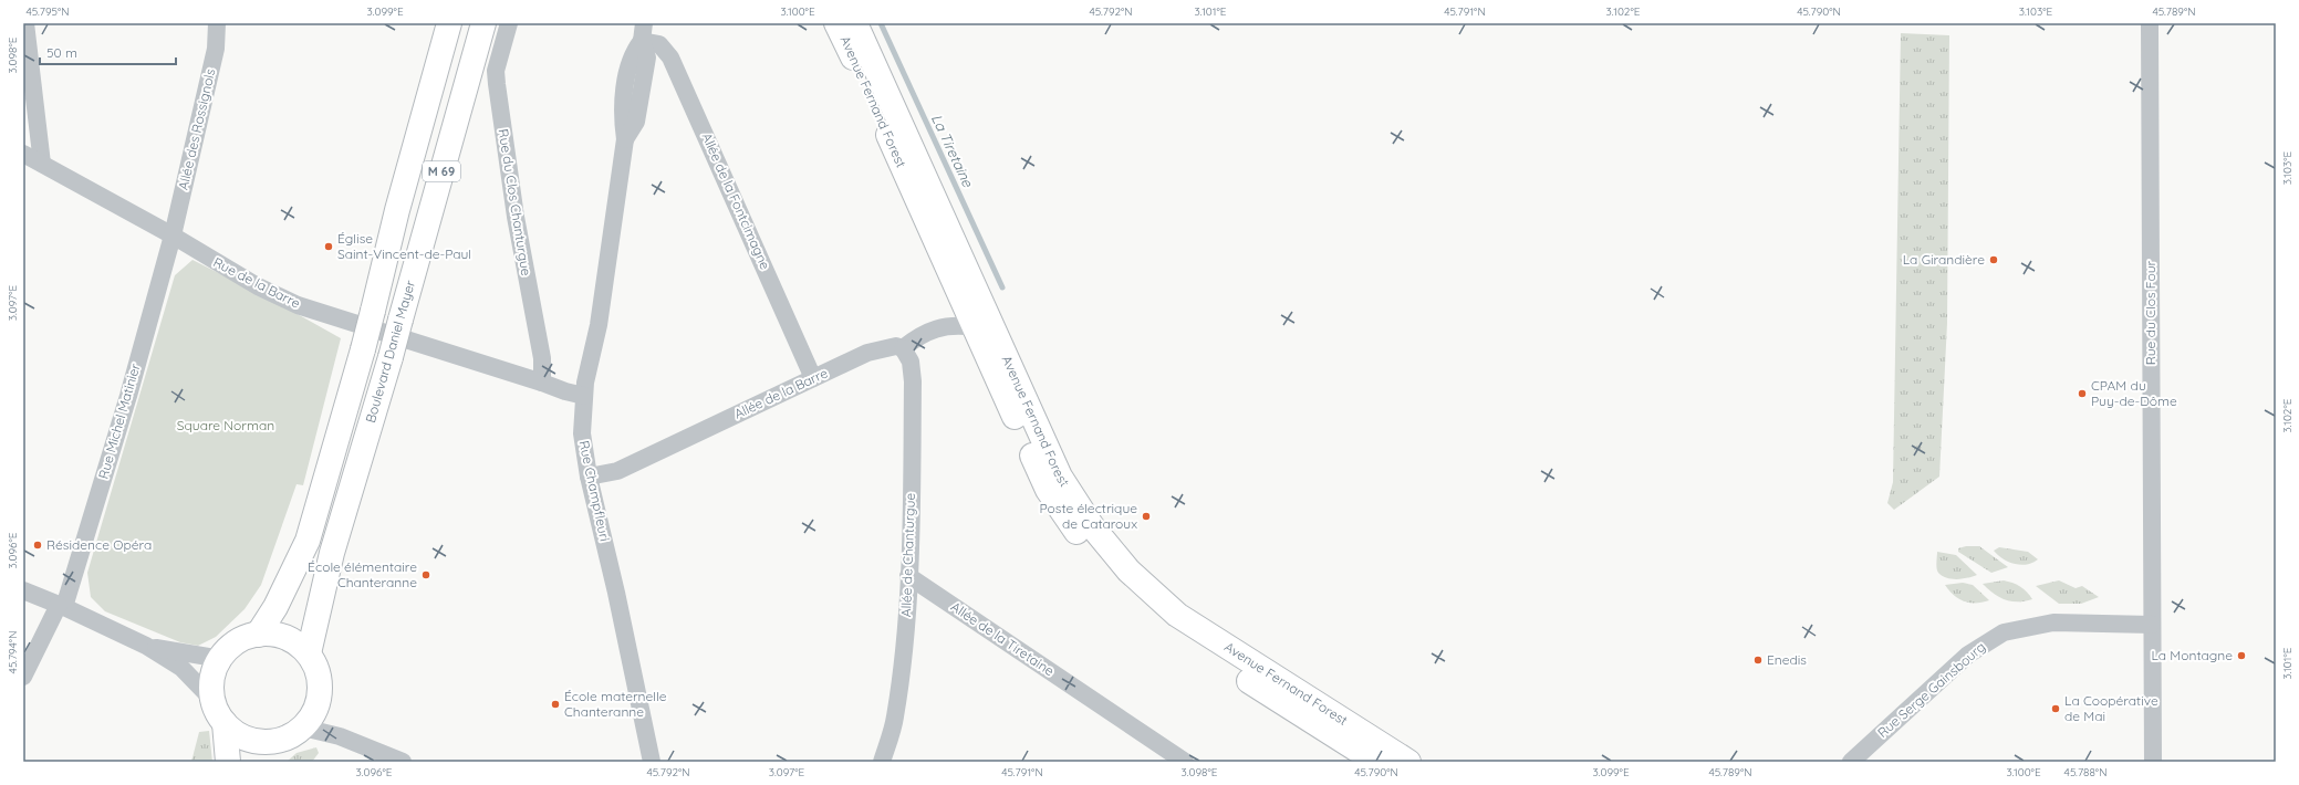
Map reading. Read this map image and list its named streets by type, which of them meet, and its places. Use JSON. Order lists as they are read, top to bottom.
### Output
{
  "streets": {
    "main road": ["Avenue Fernand Forest", "M 69", "Boulevard Daniel Mayer"],
    "street": [
      "Allée des Rossignols",
      "Allée de la Fontcimagne",
      "Rue du Clos Chanturgue",
      "Rue de la Barre",
      "Rue du Clos Four",
      "Allée de la Barre",
      "Rue Michel Matinier",
      "Rue Champfleuri",
      "Allée de Chanturgue",
      "Allée de la Tiretaine",
      "Rue Serge Gainsbourg"
    ]
  },
  "crossings": [
    ["Allée des Rossignols", "Rue de la Barre"],
    ["Allée des Rossignols", "Rue Michel Matinier"],
    ["Allée de la Fontcimagne", "Allée de la Barre"],
    ["Allée de la Fontcimagne", "Rue Champfleuri"],
    ["Rue du Clos Chanturgue", "Rue de la Barre"],
    ["Rue de la Barre", "Rue Michel Matinier"],
    ["Rue de la Barre", "Rue Champfleuri"],
    ["Rue du Clos Four", "Rue Serge Gainsbourg"],
    ["Allée de la Barre", "Rue Champfleuri"],
    ["Allée de la Barre", "Allée de Chanturgue"],
    ["Allée de Chanturgue", "Allée de la Tiretaine"]
  ],
  "water": ["La Tiretaine"],
  "parks": ["Square Norman"],
  "places": [
    "Église Saint-Vincent-de-Paul",
    "La Girandière",
    "CPAM du Puy-de-Dôme",
    "Poste électrique de Cataroux",
    "Résidence Opéra",
    "École élémentaire Chanteranne",
    "La Montagne",
    "Enedis",
    "École maternelle Chanteranne",
    "La Coopérative de Mai"
  ],
  "scale_bar": "50 m",
  "coordinates": [
    "45.795°N",
    "3.099°E",
    "3.100°E",
    "45.792°N",
    "3.101°E",
    "45.791°N",
    "3.102°E",
    "45.790°N",
    "3.103°E",
    "45.789°N",
    "3.098°E",
    "3.097°E",
    "3.096°E",
    "45.794°N",
    "45.788°N"
  ]
}
